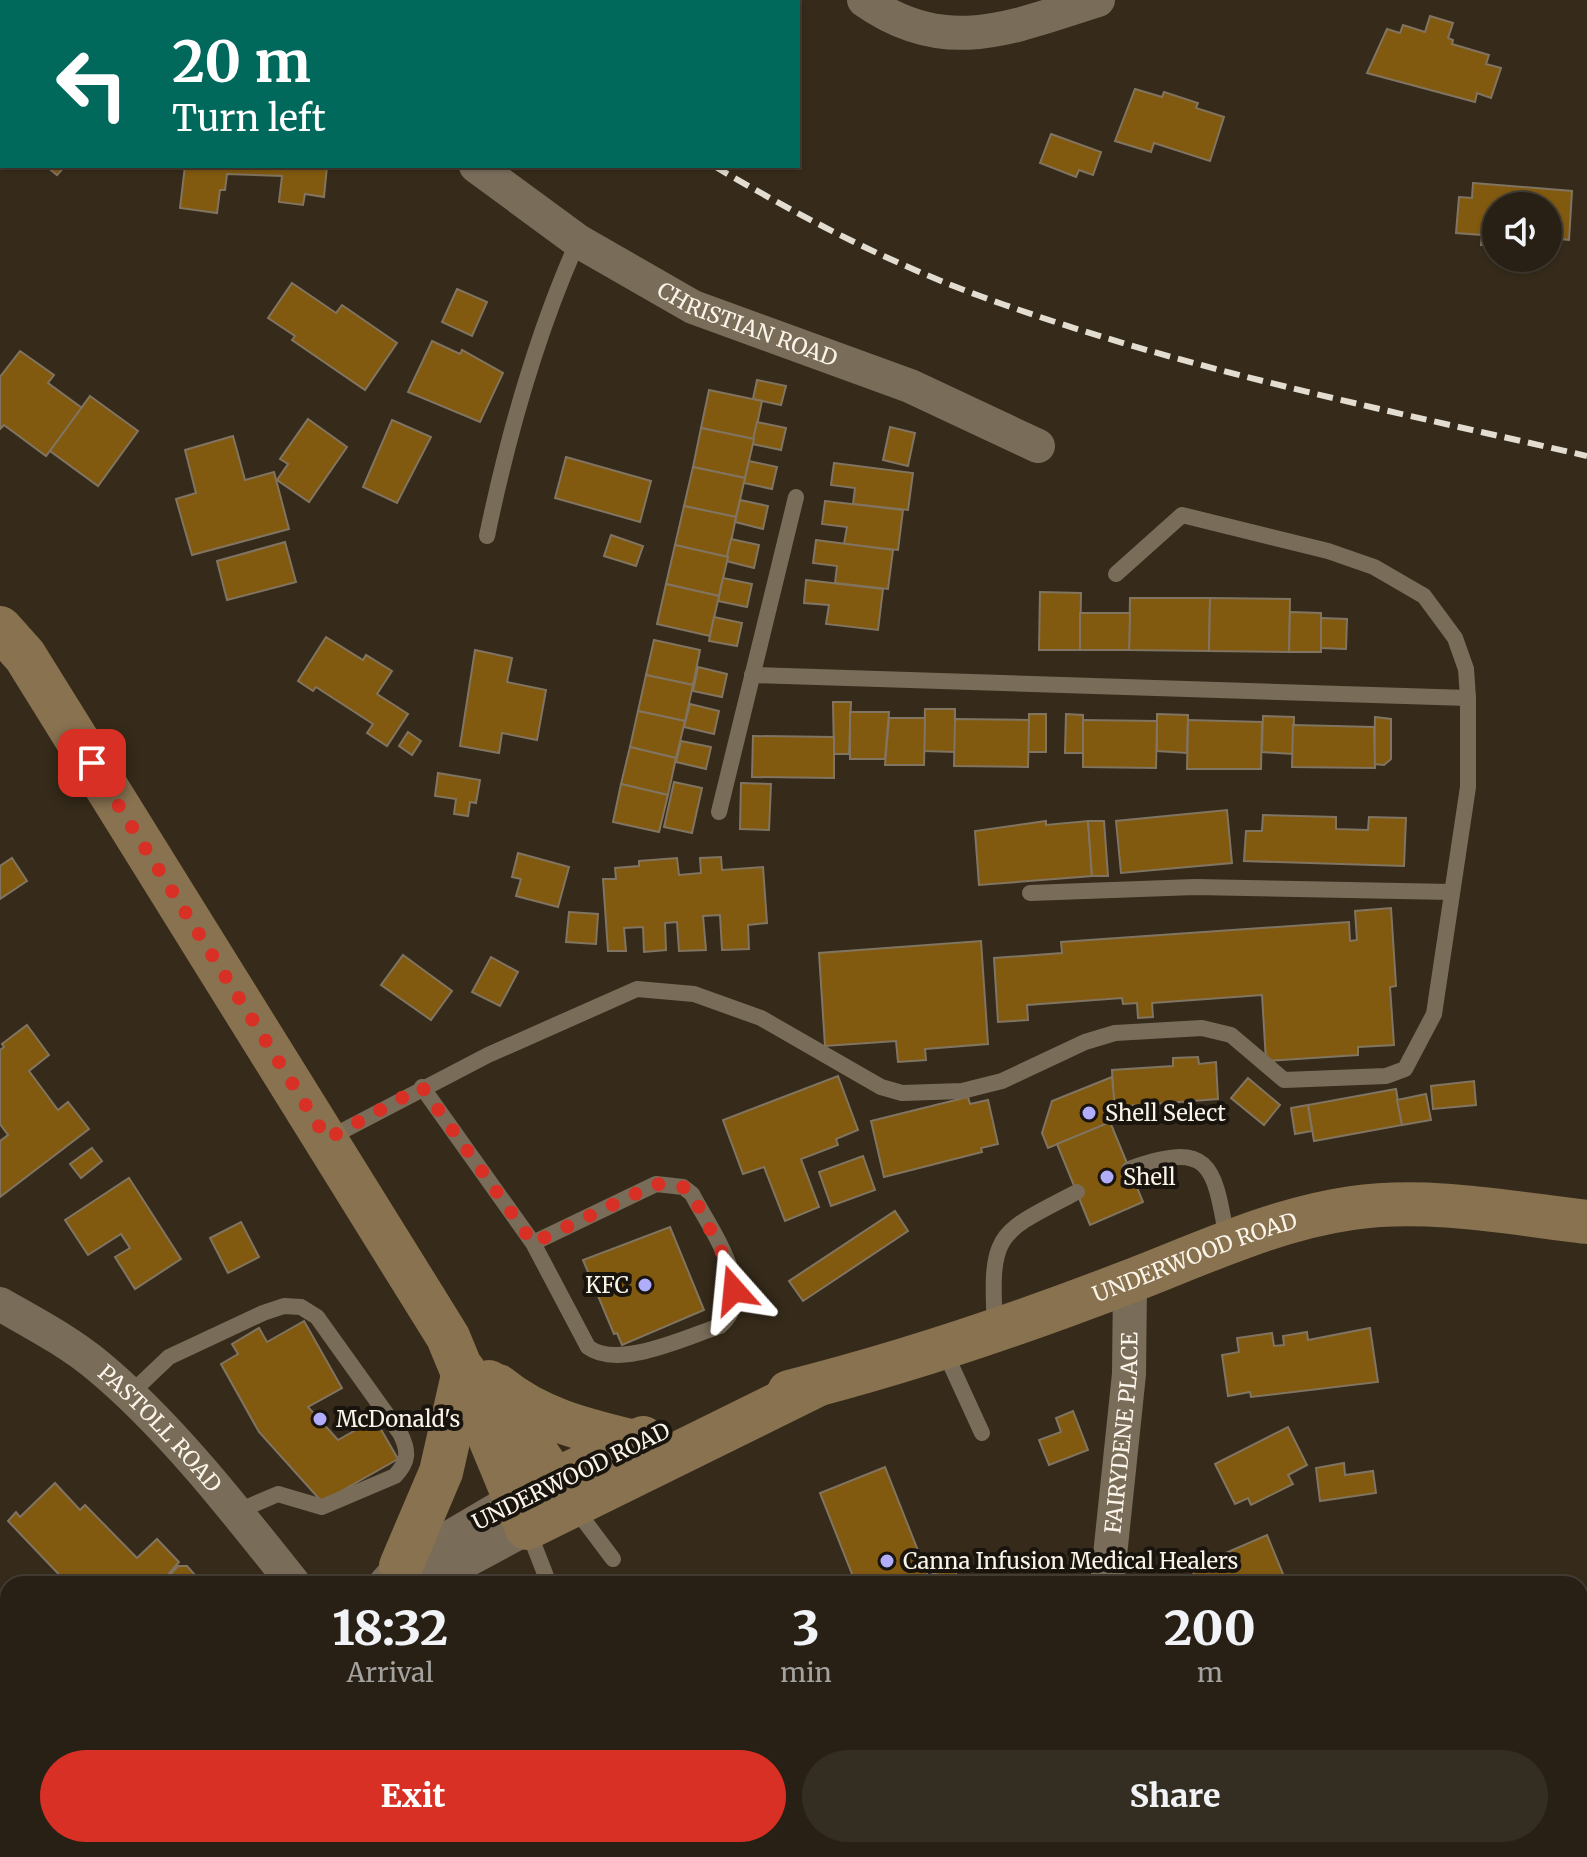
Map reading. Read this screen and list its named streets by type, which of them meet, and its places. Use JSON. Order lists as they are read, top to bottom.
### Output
{
  "streets": {
    "main road": ["UNDERWOOD ROAD"],
    "street": ["CHRISTIAN ROAD", "PASTOLL ROAD", "FAIRYDENE PLACE"]
  },
  "crossings": [
    ["UNDERWOOD ROAD", "FAIRYDENE PLACE"]
  ],
  "places": [
    "Shell Select",
    "Shell",
    "KFC",
    "McDonald's",
    "Canna Infusion Medical Healers"
  ],
  "page": {
    "turn": ["20 m", "Turn left"],
    "eta": [
      "18:32",
      "Arrival",
      "3",
      "min",
      "200",
      "m"
    ],
    "buttons": ["Exit", "Share"]
  }
}
